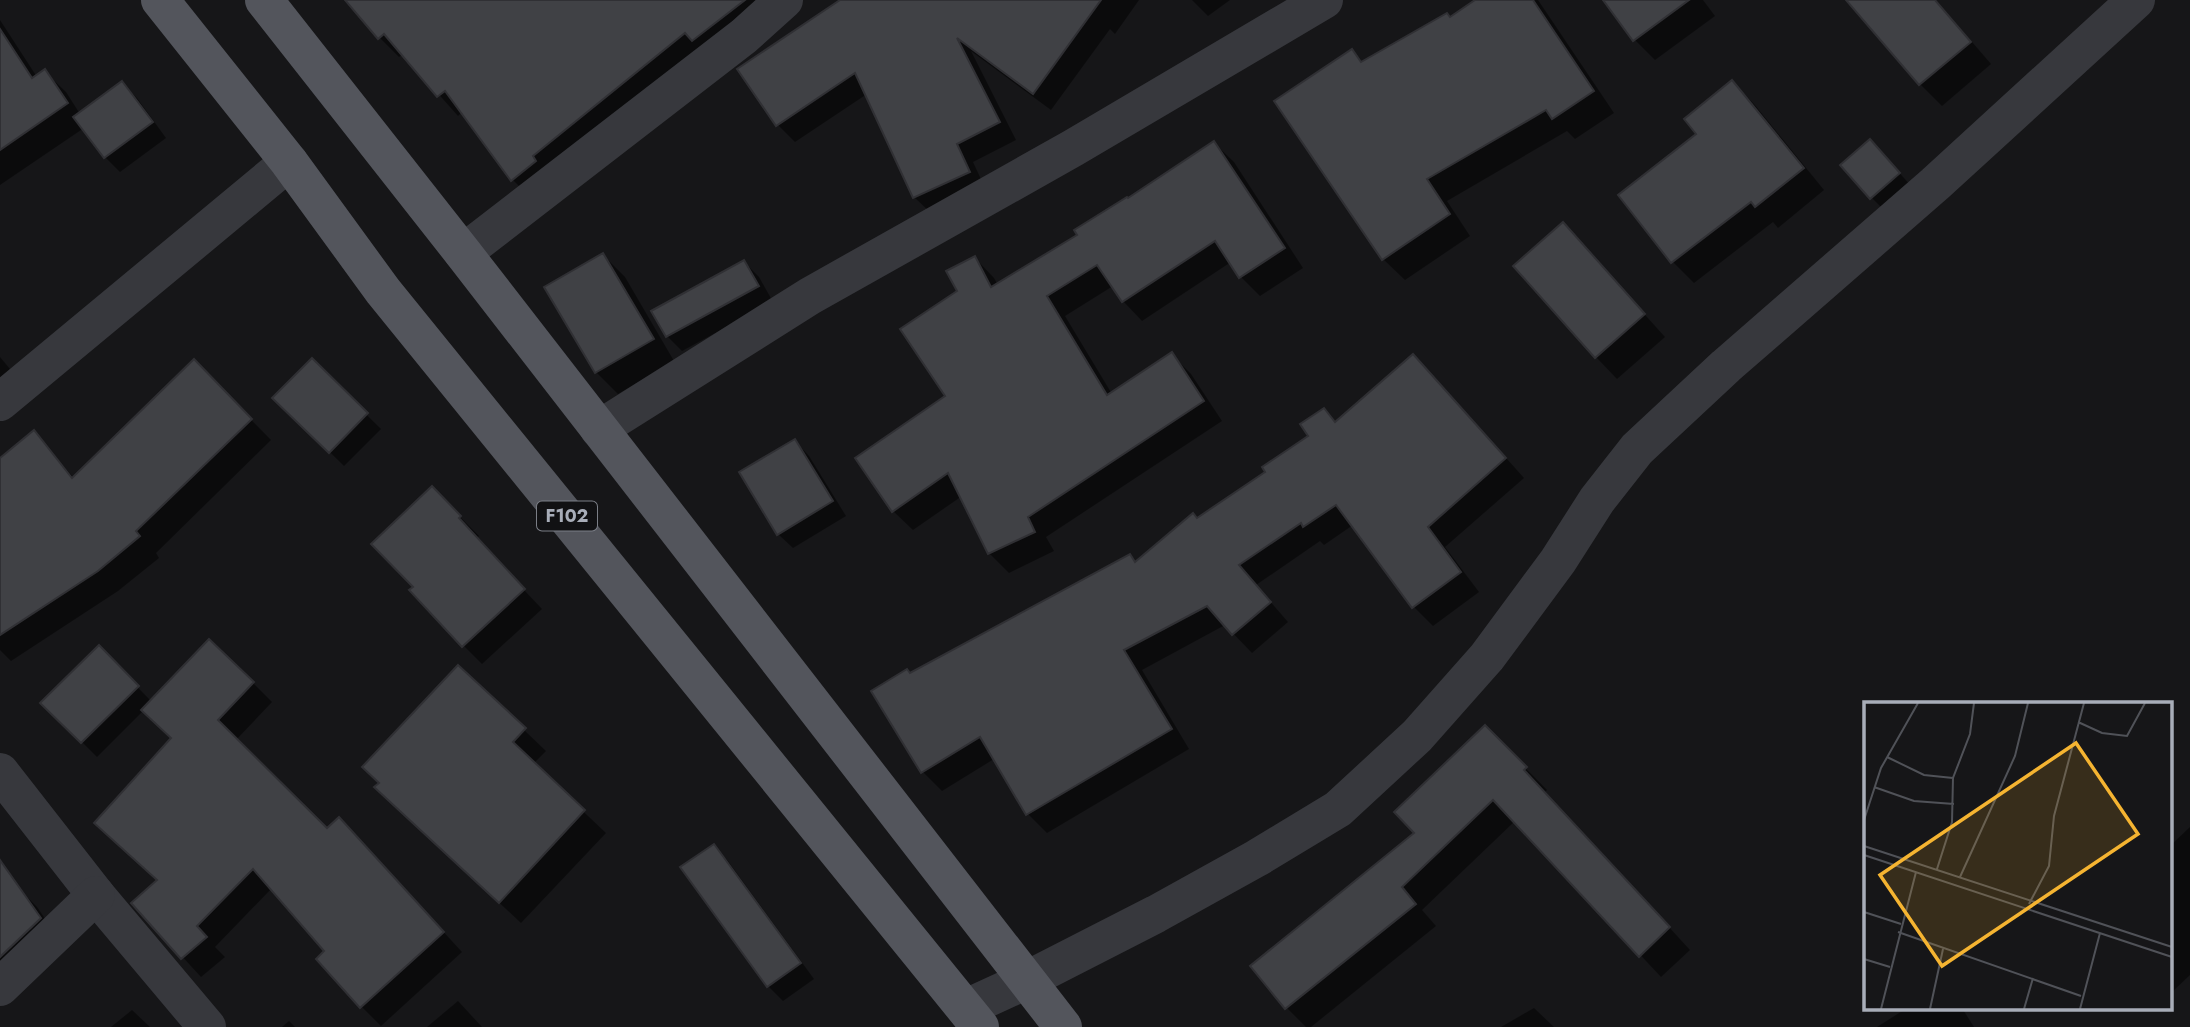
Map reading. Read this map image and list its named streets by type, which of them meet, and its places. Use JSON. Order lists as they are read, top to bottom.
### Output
{
  "streets": {
    "main road": ["F102"]
  }
}
